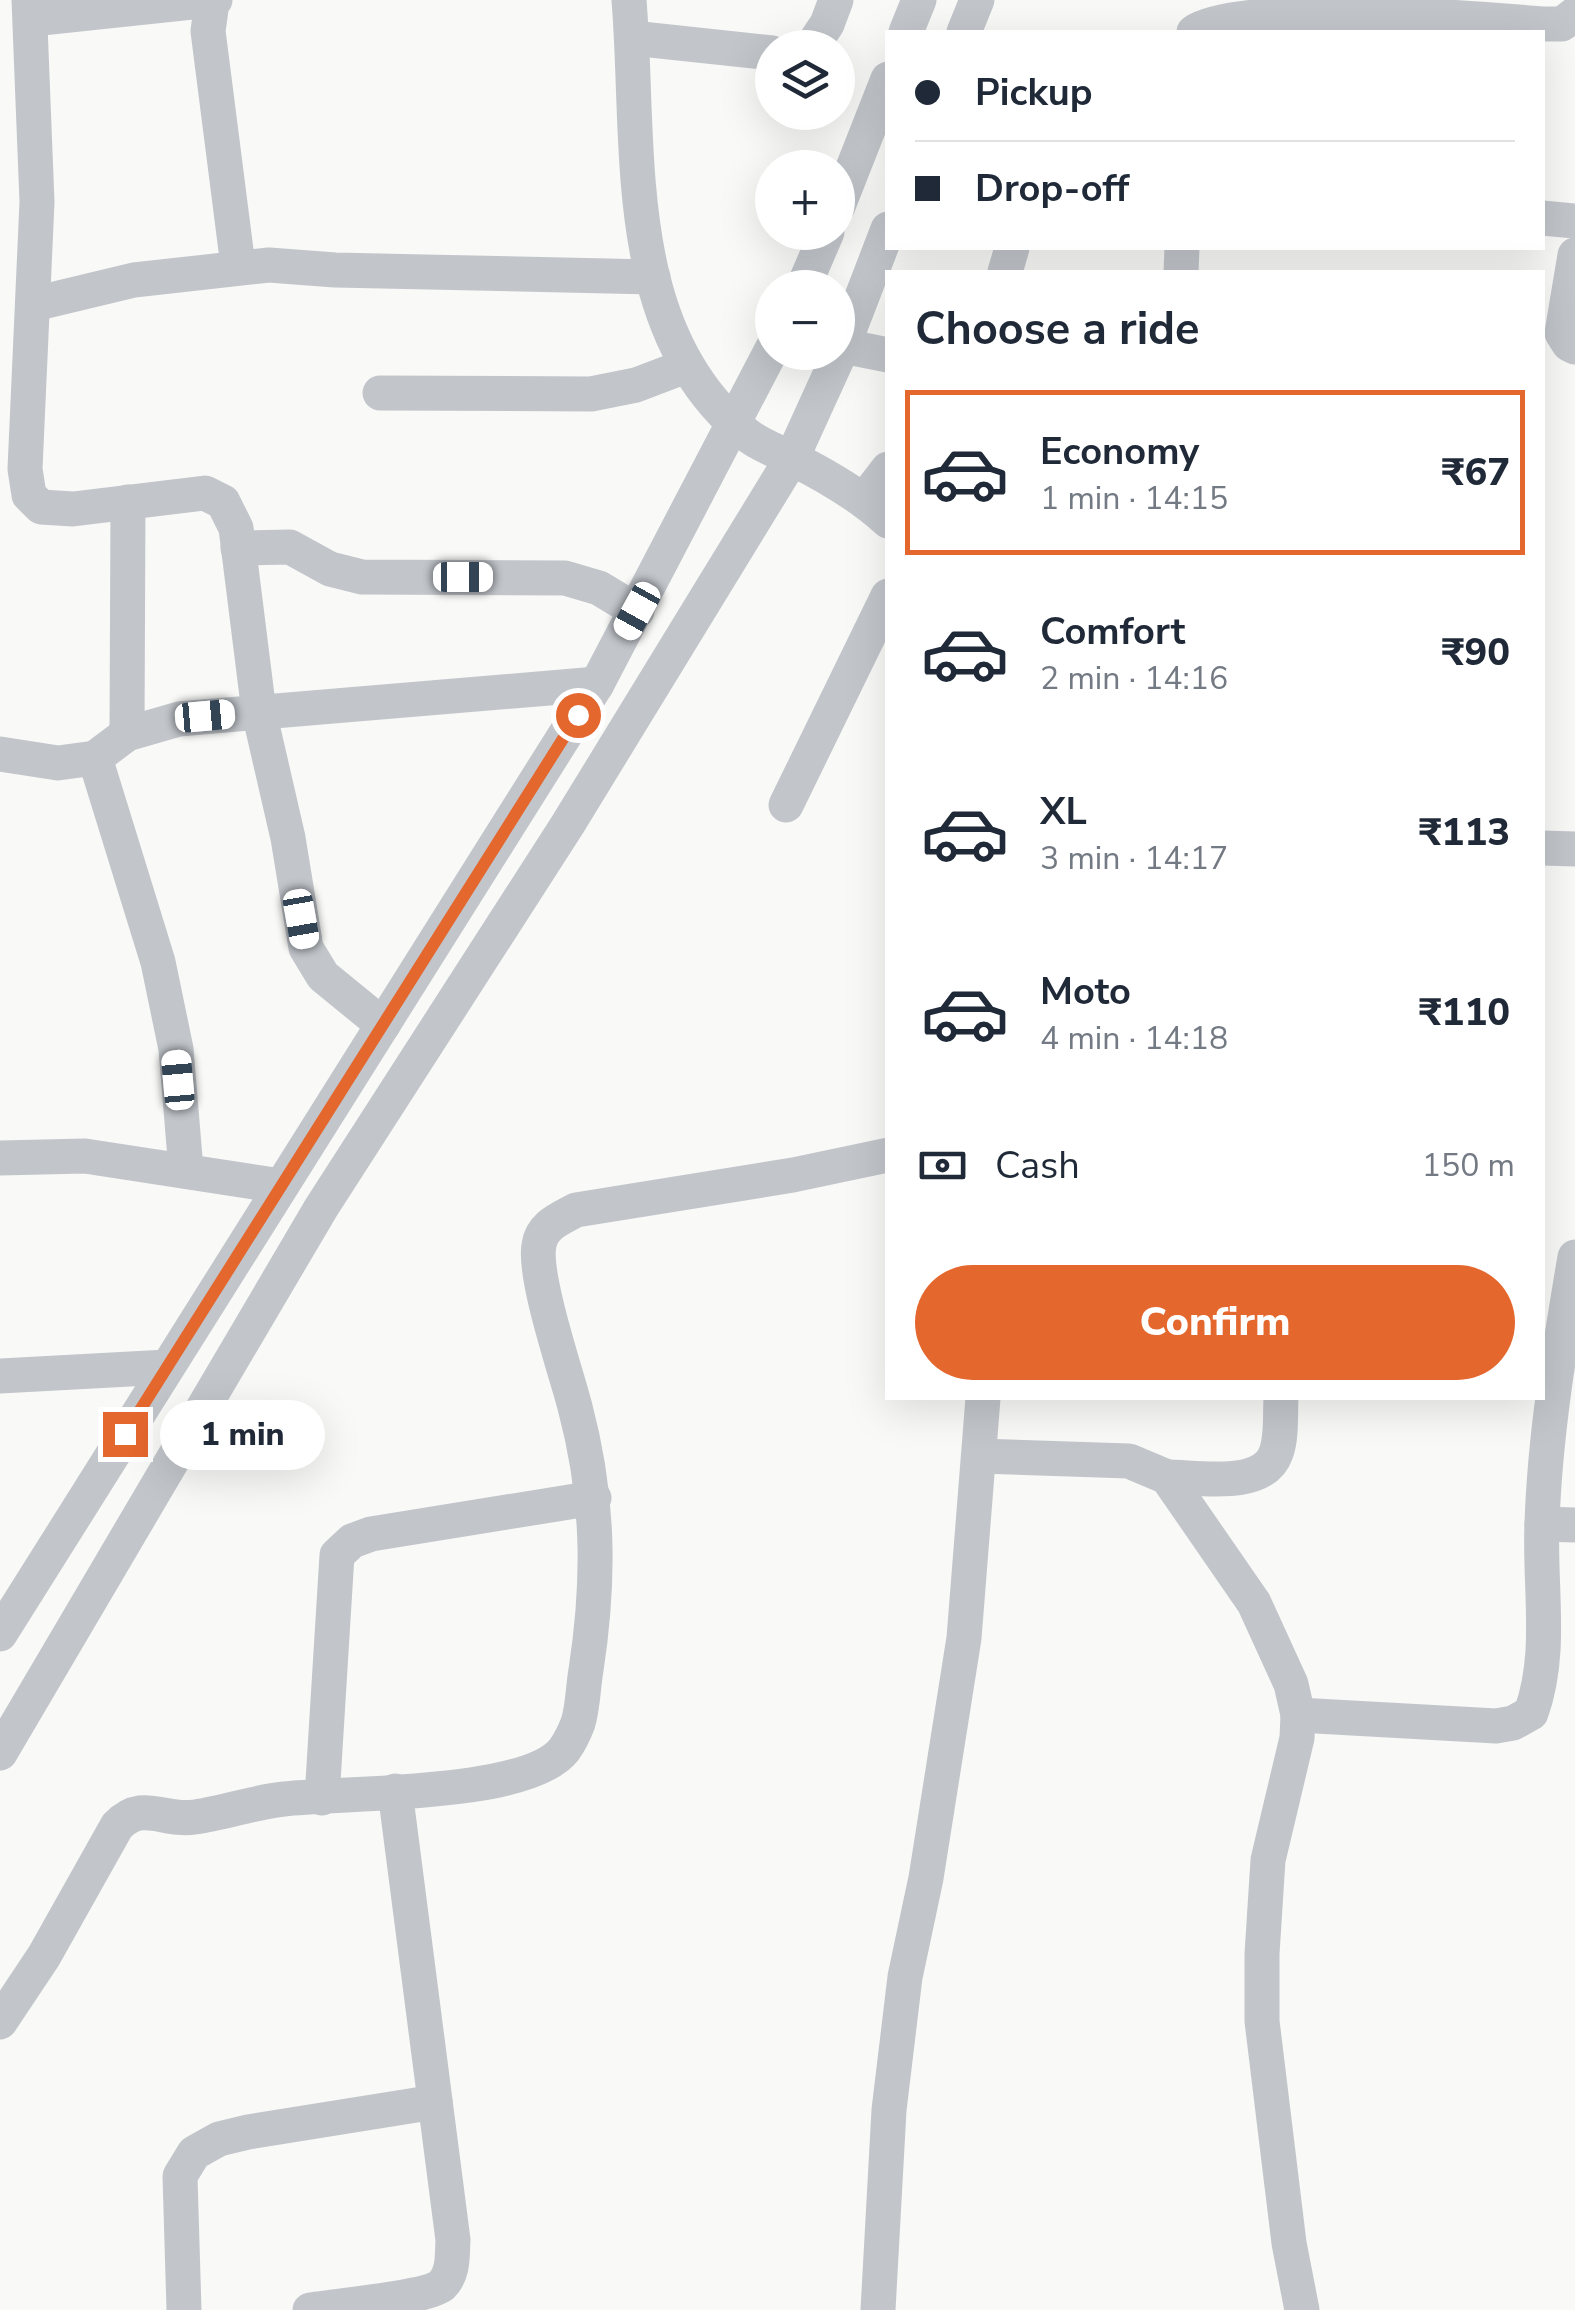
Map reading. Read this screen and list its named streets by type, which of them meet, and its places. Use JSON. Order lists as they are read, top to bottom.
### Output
{
  "page": {
    "map_buttons": ["+", "−"],
    "banner": ["Pickup", "Drop-off"],
    "heading": "Choose a ride",
    "list": [
      {
        "name": "Economy",
        "note": "1 min · 14:15",
        "value": "₹67"
      },
      {
        "name": "Comfort",
        "note": "2 min · 14:16",
        "value": "₹90"
      },
      {
        "name": "XL",
        "note": "3 min · 14:17",
        "value": "₹113"
      },
      {
        "name": "Moto",
        "note": "4 min · 14:18",
        "value": "₹110"
      }
    ],
    "pay": ["Cash", "150 m"],
    "buttons": "Confirm",
    "bubble": "1 min"
  }
}
